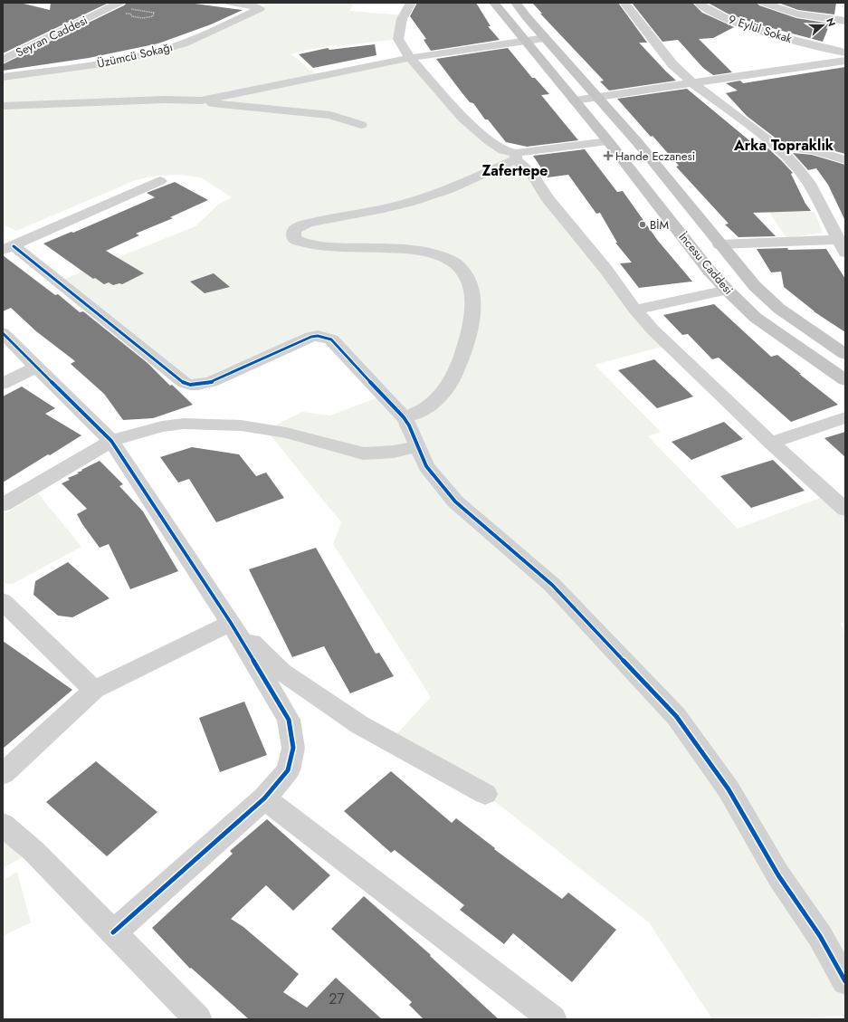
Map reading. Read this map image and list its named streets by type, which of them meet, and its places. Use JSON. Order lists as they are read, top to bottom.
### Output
{
  "streets": {
    "main road": ["İncesu Caddesi"],
    "street": ["9 Eylül Sokak", "Seyran Caddesi", "Üzümcü Sokağı"]
  },
  "districts": ["Arka Topraklık", "Zafertepe"],
  "places": {
    "health": ["Hande Eczanesi"],
    "other": ["BİM"]
  },
  "house_numbers": ["27"],
  "north": "right"
}
